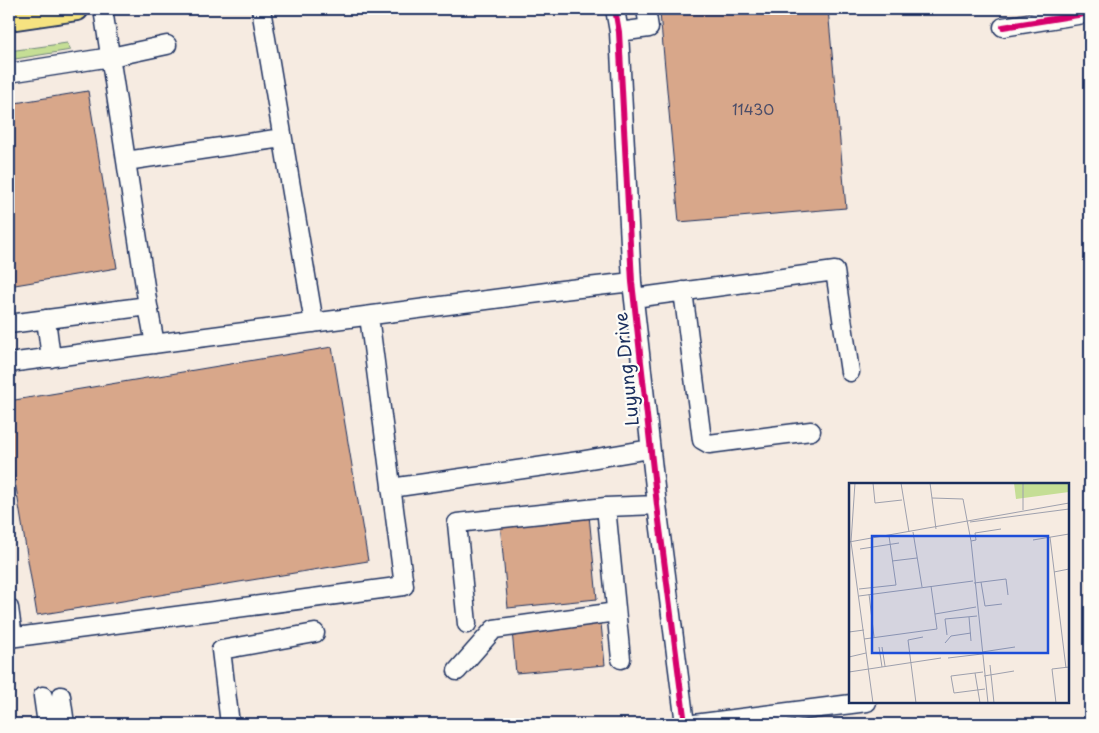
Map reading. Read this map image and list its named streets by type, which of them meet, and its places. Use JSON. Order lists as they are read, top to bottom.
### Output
{
  "streets": {
    "street": ["Luyung Drive"]
  },
  "house_numbers": ["11430"]
}
